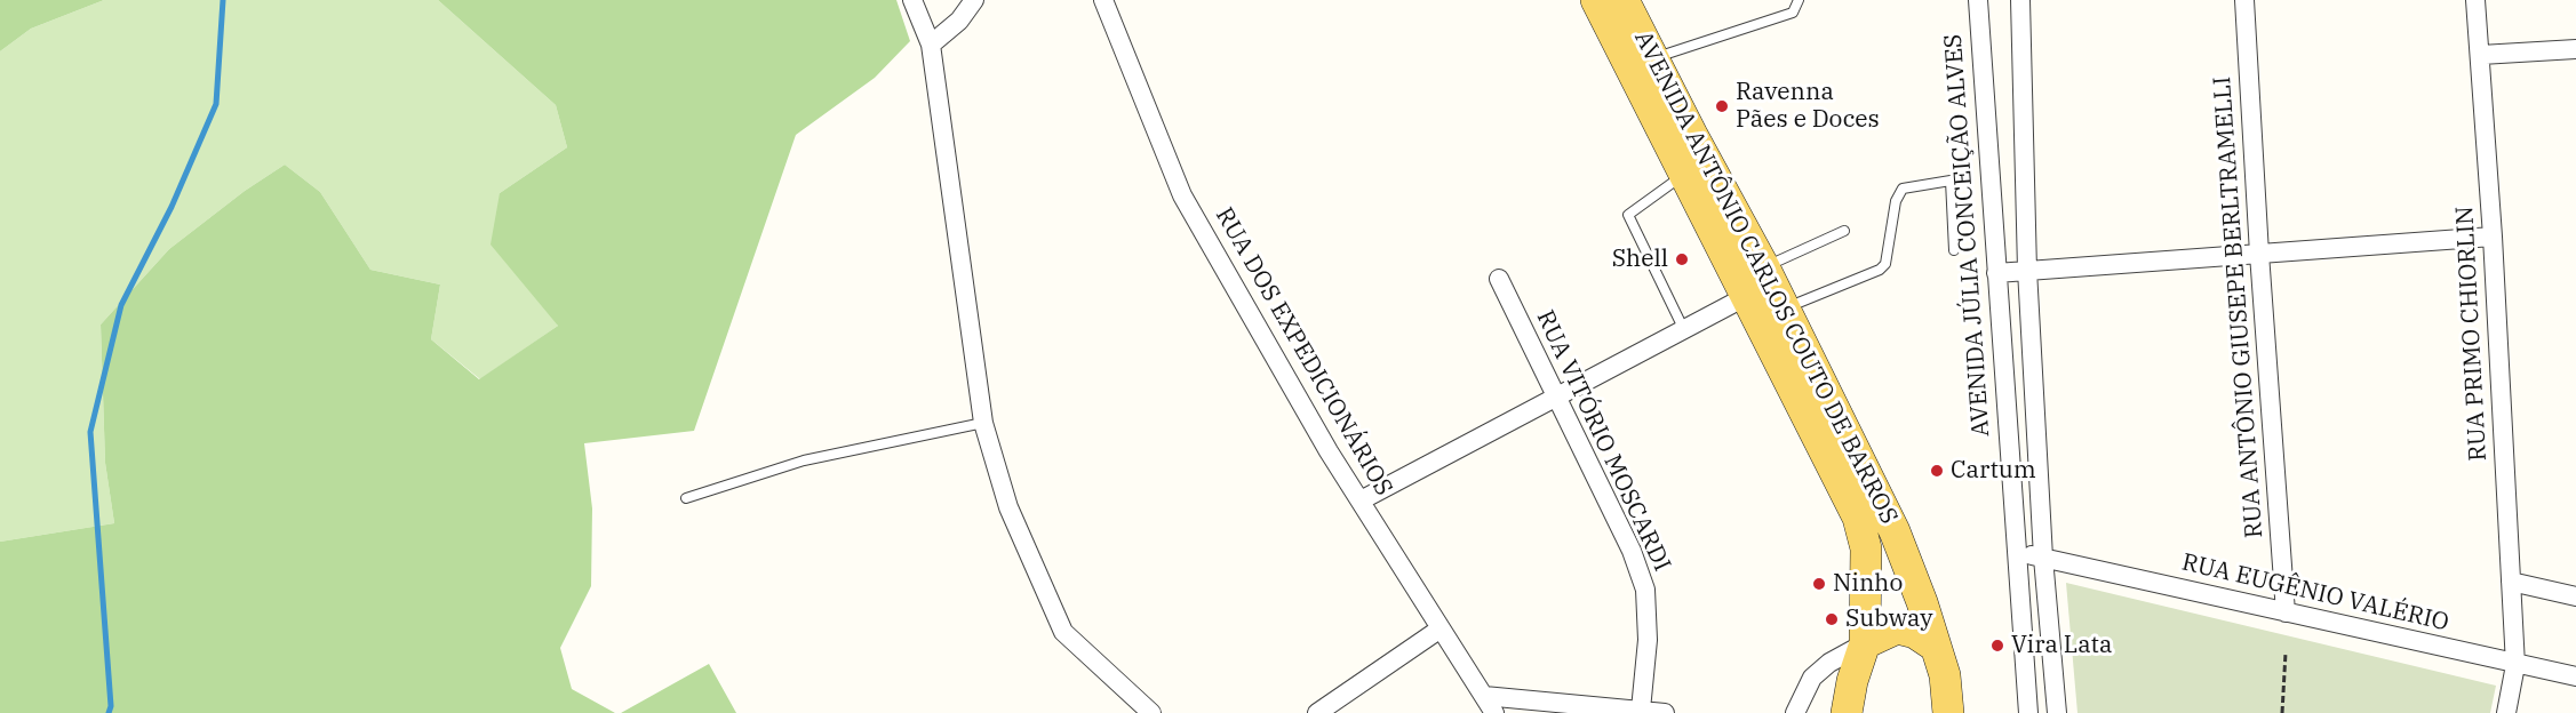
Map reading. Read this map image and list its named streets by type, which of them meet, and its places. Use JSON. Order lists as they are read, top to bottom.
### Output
{
  "streets": {
    "main road": ["AVENIDA ANTÔNIO CARLOS COUTO DE BARROS"],
    "street": [
      "AVENIDA JÚLIA CONCEIÇÃO ALVES",
      "RUA ANTÔNIO GIUSEPE BERLTRAMELLI",
      "RUA PRIMO CHIORLIN",
      "RUA DOS EXPEDICIONÁRIOS",
      "RUA VITÓRIO MOSCARDI",
      "RUA EUGÊNIO VALÉRIO"
    ]
  },
  "crossings": [
    ["AVENIDA JÚLIA CONCEIÇÃO ALVES", "RUA EUGÊNIO VALÉRIO"],
    ["RUA ANTÔNIO GIUSEPE BERLTRAMELLI", "RUA EUGÊNIO VALÉRIO"],
    ["RUA PRIMO CHIORLIN", "RUA EUGÊNIO VALÉRIO"]
  ],
  "places": [
    "Ravenna Pães e Doces",
    "Shell",
    "Cartum",
    "Ninho",
    "Subway",
    "Vira Lata"
  ]
}
